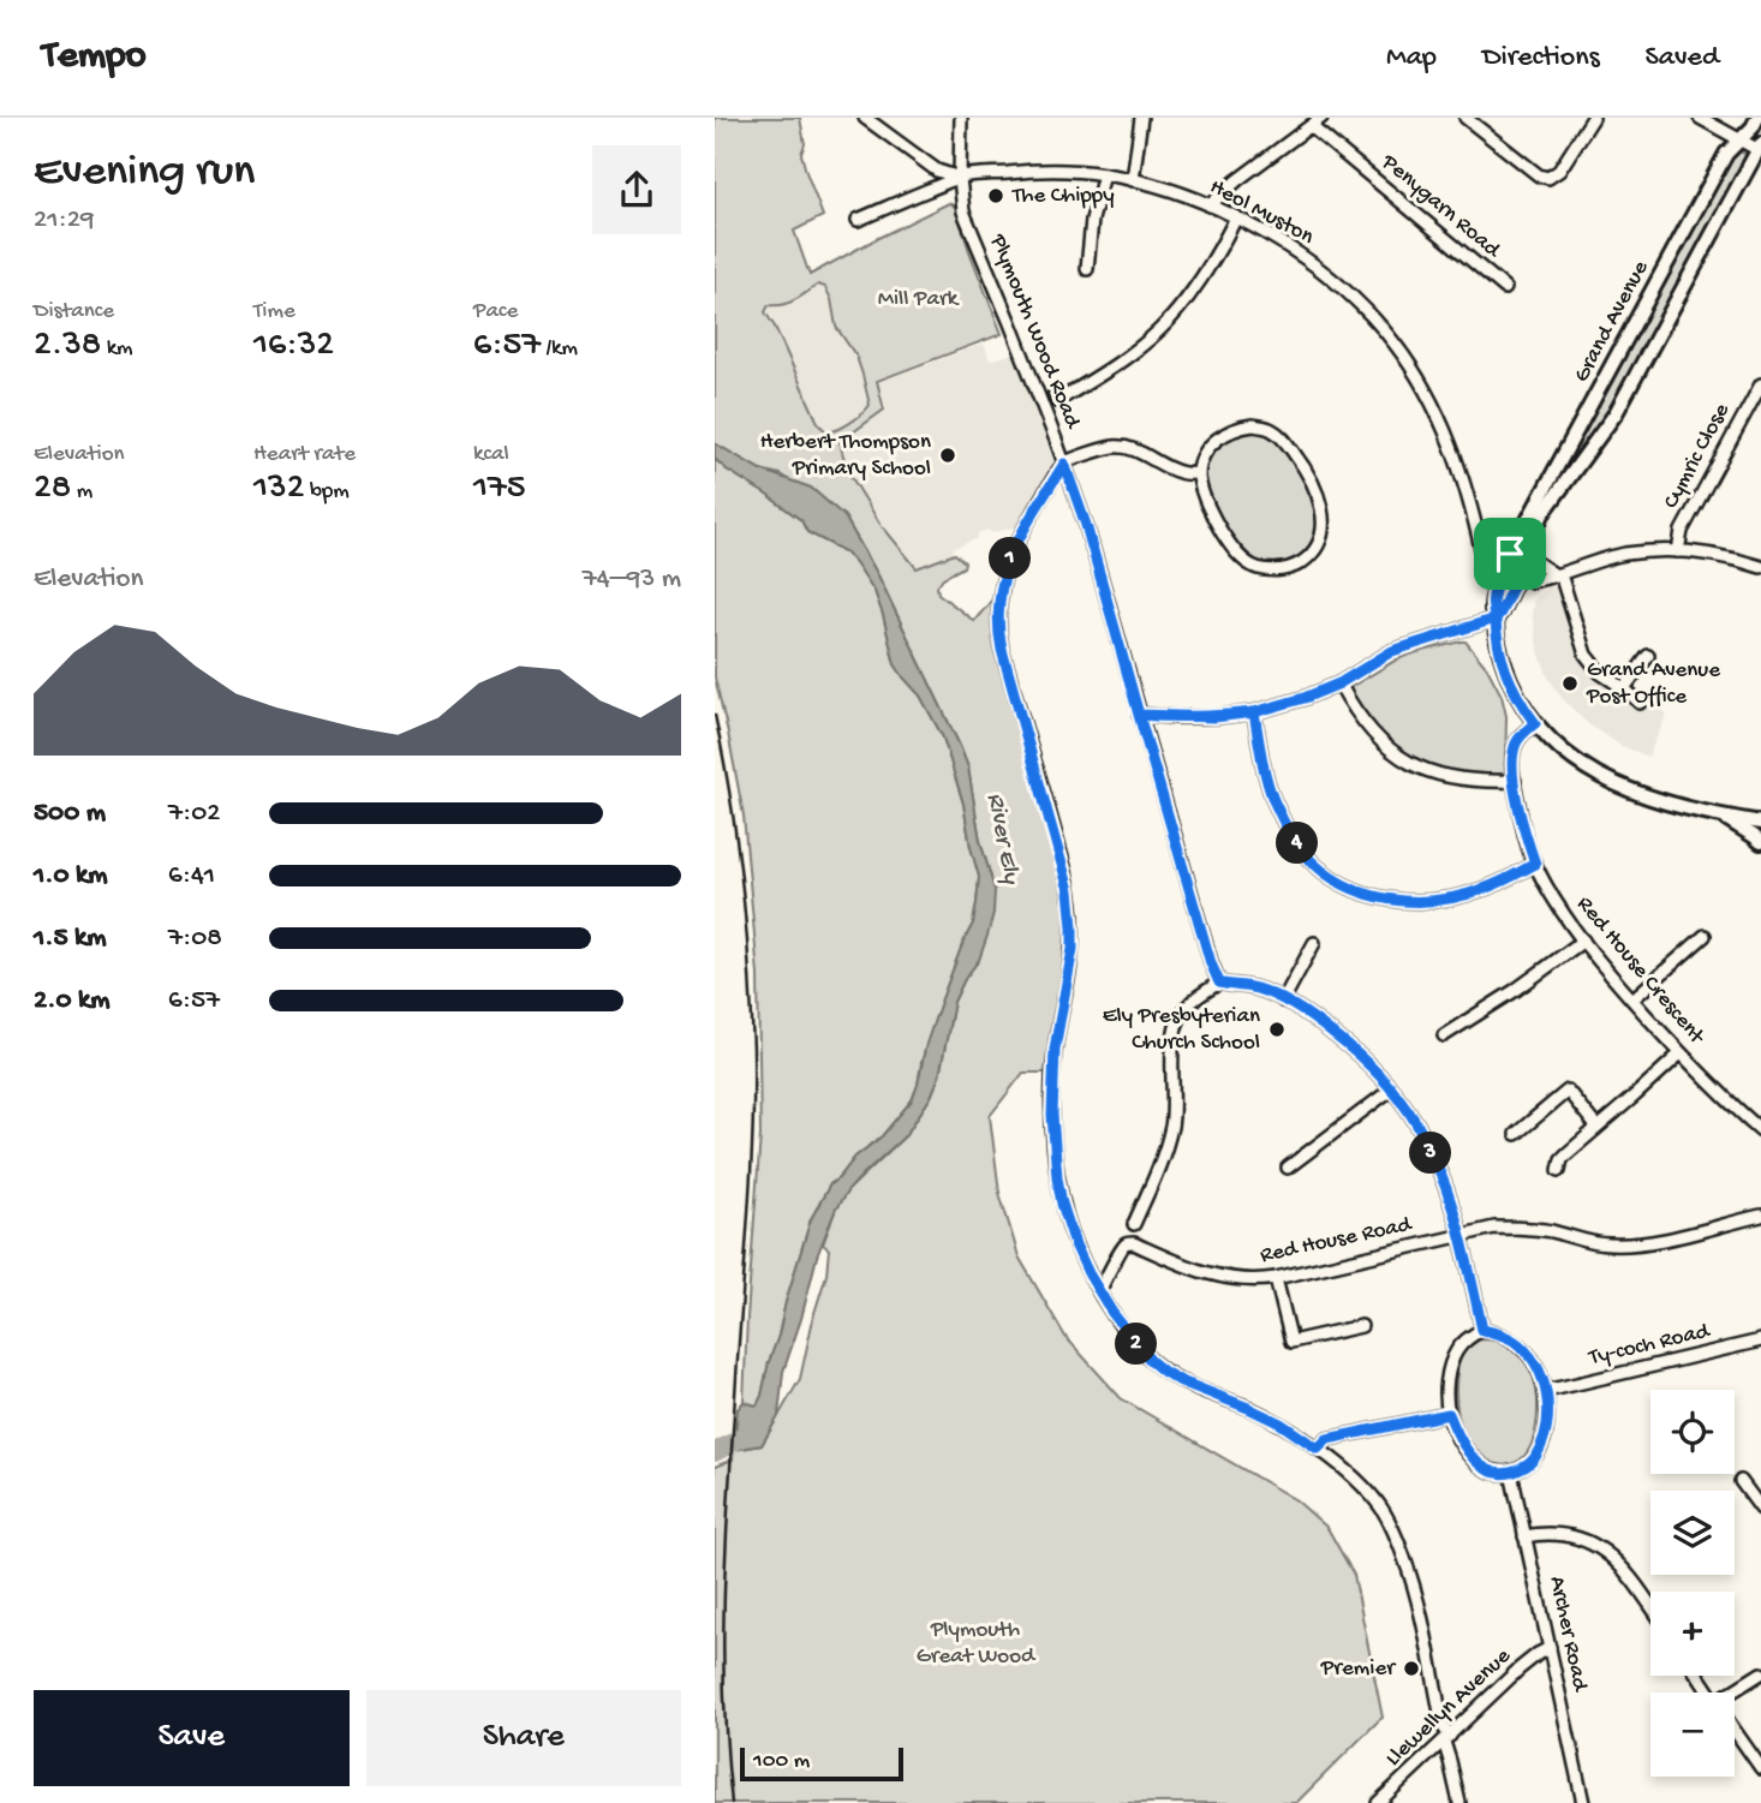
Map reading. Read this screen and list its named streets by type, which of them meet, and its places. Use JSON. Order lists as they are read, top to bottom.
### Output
{
  "streets": {
    "street": [
      "Penygarn Road",
      "Heol Muston",
      "Grand Avenue",
      "Plymouth Wood Road",
      "Cymric Close",
      "Red House Crescent",
      "Red House Road",
      "Ty-coch Road",
      "Archer Road",
      "Llewellyn Avenue"
    ]
  },
  "crossings": [
    ["Heol Muston", "Plymouth Wood Road"],
    ["Grand Avenue", "Red House Crescent"],
    ["Ty-coch Road", "Archer Road"],
    ["Archer Road", "Llewellyn Avenue"]
  ],
  "water": ["River Ely"],
  "parks": ["Mill Park", "Plymouth Great Wood"],
  "places": [
    "The Chippy",
    "Herbert Thompson Primary School",
    "Grand Avenue Post Office",
    "Ely Presbyterian Church School",
    "Premier"
  ],
  "scale_bar": "100 m",
  "page": {
    "header": "Tempo",
    "nav": ["Map", "Directions", "Saved"],
    "heading": ["Evening run", "21:29"],
    "stats": [
      ["Distance", "2.38 km"],
      ["Time", "16:32"],
      ["Pace", "6:57 /km"],
      ["Elevation", "28 m"],
      ["Heart rate", "132 bpm"],
      ["kcal", "175"]
    ],
    "pins": [
      "1",
      "4",
      "3",
      "2"
    ],
    "chart": ["Elevation", "74–93 m"],
    "list": [
      {
        "name": "500 m",
        "note": "7:02"
      },
      {
        "name": "1.0 km",
        "note": "6:41"
      },
      {
        "name": "1.5 km",
        "note": "7:08"
      },
      {
        "name": "2.0 km",
        "note": "6:57"
      }
    ],
    "map_buttons": ["+", "−"],
    "buttons": ["Save", "Share"],
    "scale": "100 m"
  }
}
